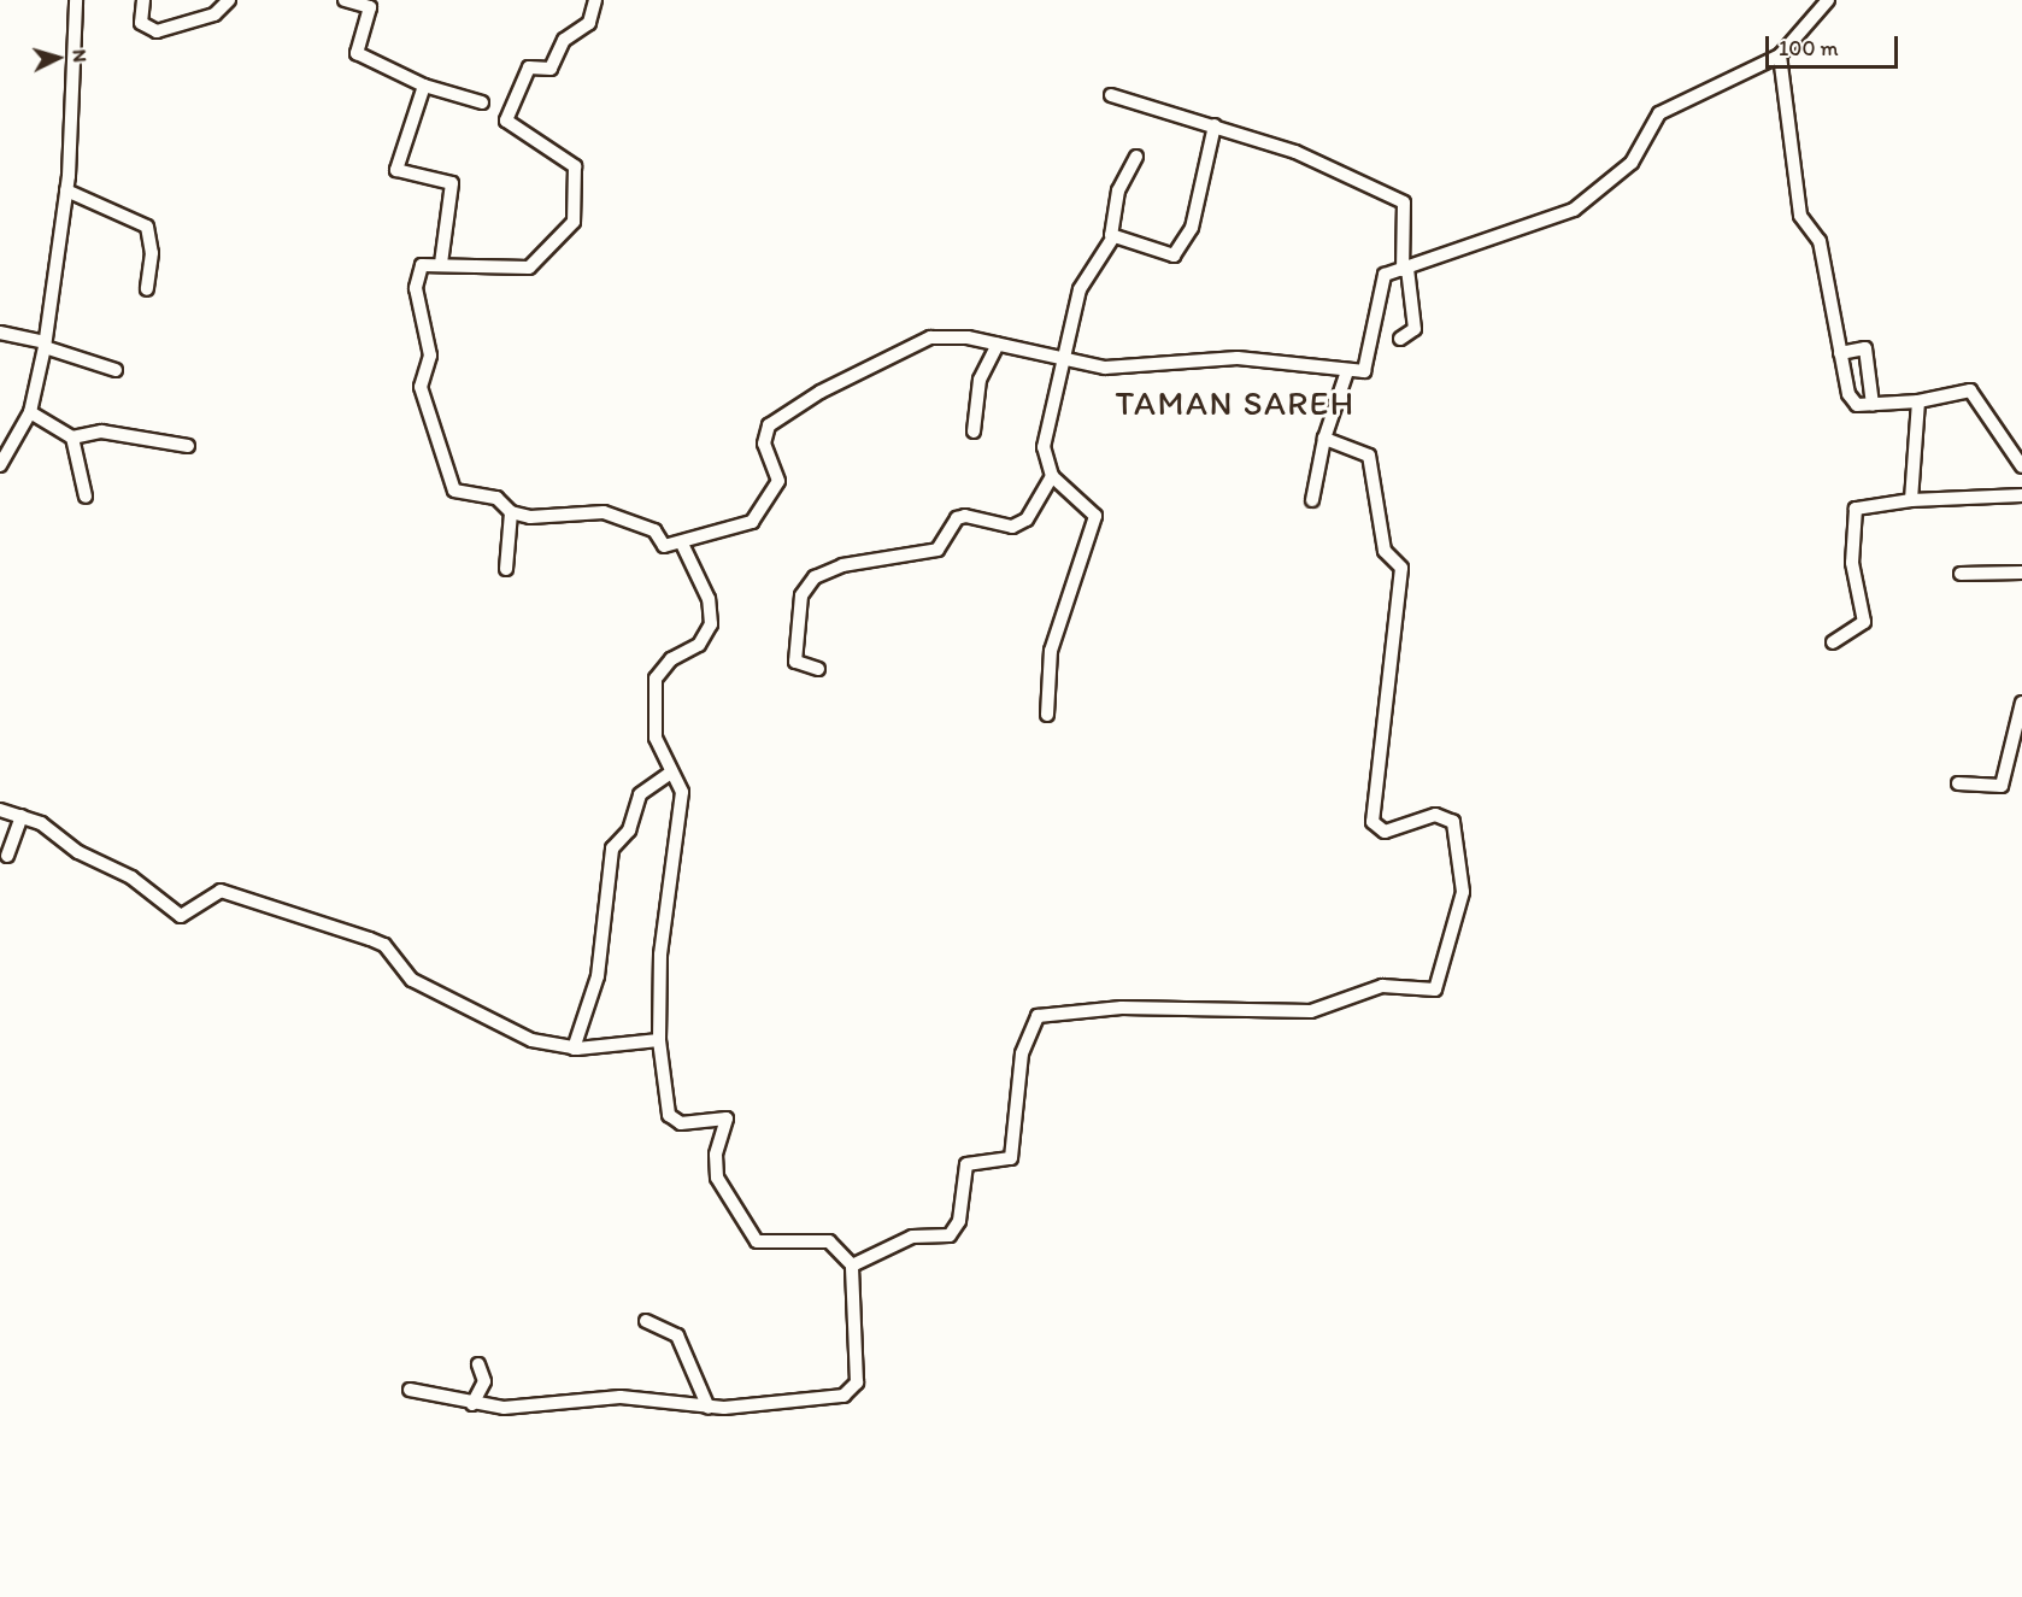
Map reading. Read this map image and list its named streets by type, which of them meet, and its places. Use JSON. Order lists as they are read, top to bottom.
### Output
{
  "districts": ["TAMAN SAREH"],
  "scale_bar": "100 m",
  "north": "right"
}
